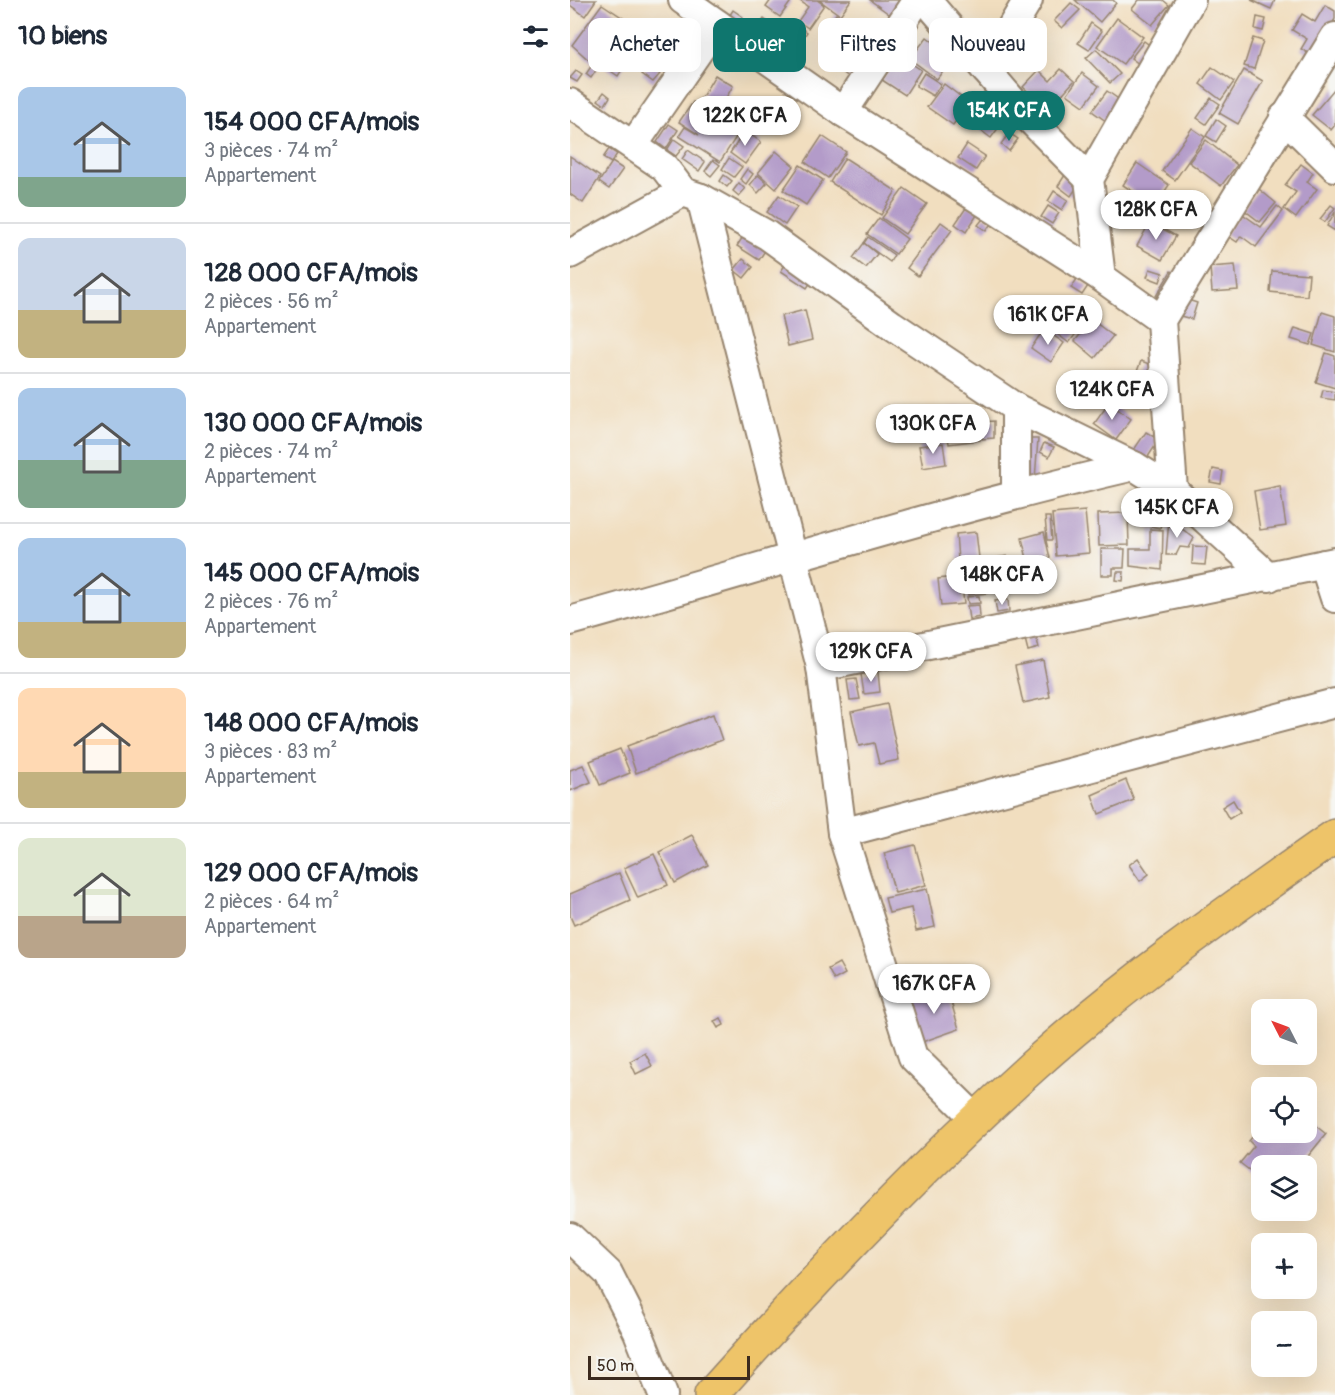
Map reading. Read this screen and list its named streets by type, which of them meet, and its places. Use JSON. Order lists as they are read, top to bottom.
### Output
{
  "scale_bar": "50 m",
  "north": "top left",
  "page": {
    "heading": "10 biens",
    "chip": [
      "Acheter",
      "Louer",
      "Filtres",
      "Nouveau"
    ],
    "list": [
      {
        "name": "154 000 CFA/mois",
        "note": "3 pièces · 74 m² · Appartement"
      },
      {
        "name": "128 000 CFA/mois",
        "note": "2 pièces · 56 m² · Appartement"
      },
      {
        "name": "130 000 CFA/mois",
        "note": "2 pièces · 74 m² · Appartement"
      },
      {
        "name": "145 000 CFA/mois",
        "note": "2 pièces · 76 m² · Appartement"
      },
      {
        "name": "148 000 CFA/mois",
        "note": "3 pièces · 83 m² · Appartement"
      },
      {
        "name": "129 000 CFA/mois",
        "note": "2 pièces · 64 m² · Appartement"
      }
    ],
    "price": [
      "154K CFA",
      "122K CFA",
      "128K CFA",
      "161K CFA",
      "124K CFA",
      "130K CFA",
      "145K CFA",
      "148K CFA",
      "129K CFA",
      "167K CFA"
    ],
    "map_buttons": ["+", "−"],
    "scale": "50 m"
  }
}
